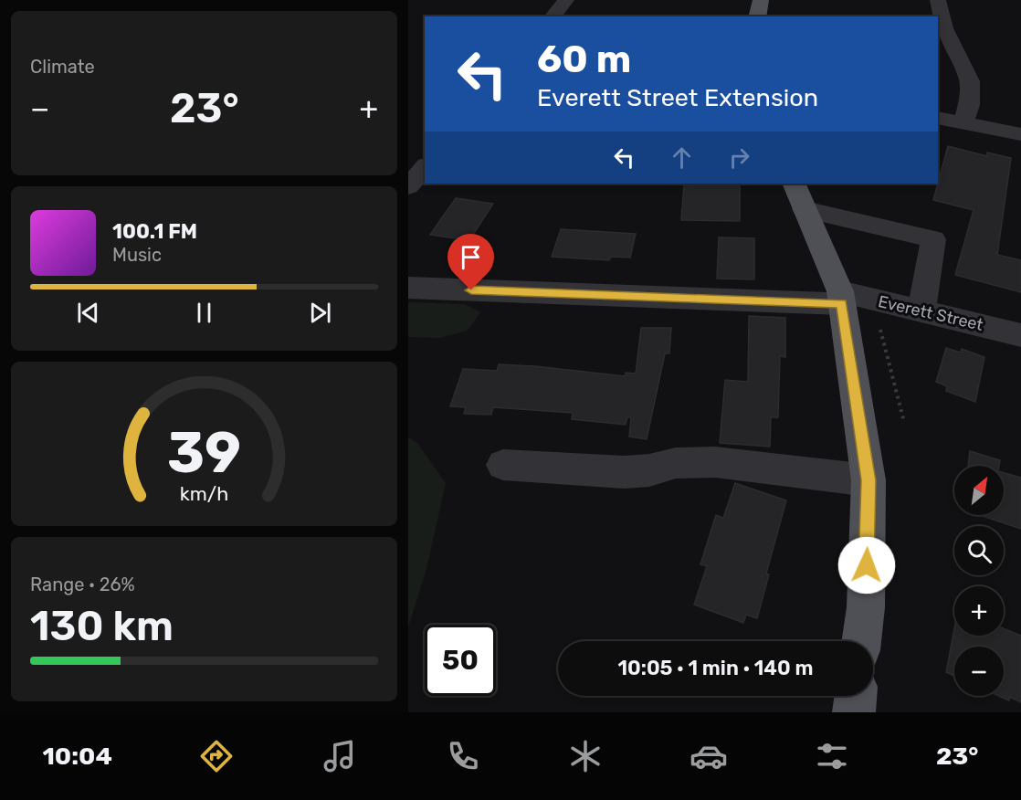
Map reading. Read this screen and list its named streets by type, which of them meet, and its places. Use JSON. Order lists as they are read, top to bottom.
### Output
{
  "streets": {
    "street": ["Everett Street"]
  },
  "north": "top right",
  "page": {
    "tile": [
      "Climate",
      ["Range · 26%", "130 km"]
    ],
    "turn": ["60 m", "Everett Street Extension"],
    "heat": ["−", "23°", "+"],
    "song": ["100.1 FM", "Music"],
    "map_buttons": ["+", "−"],
    "limit": "50",
    "trip": "10:05 · 1 min · 140 m",
    "tabs": ["10:04", "23°"],
    "gauge": ["39", "km/h"]
  }
}
